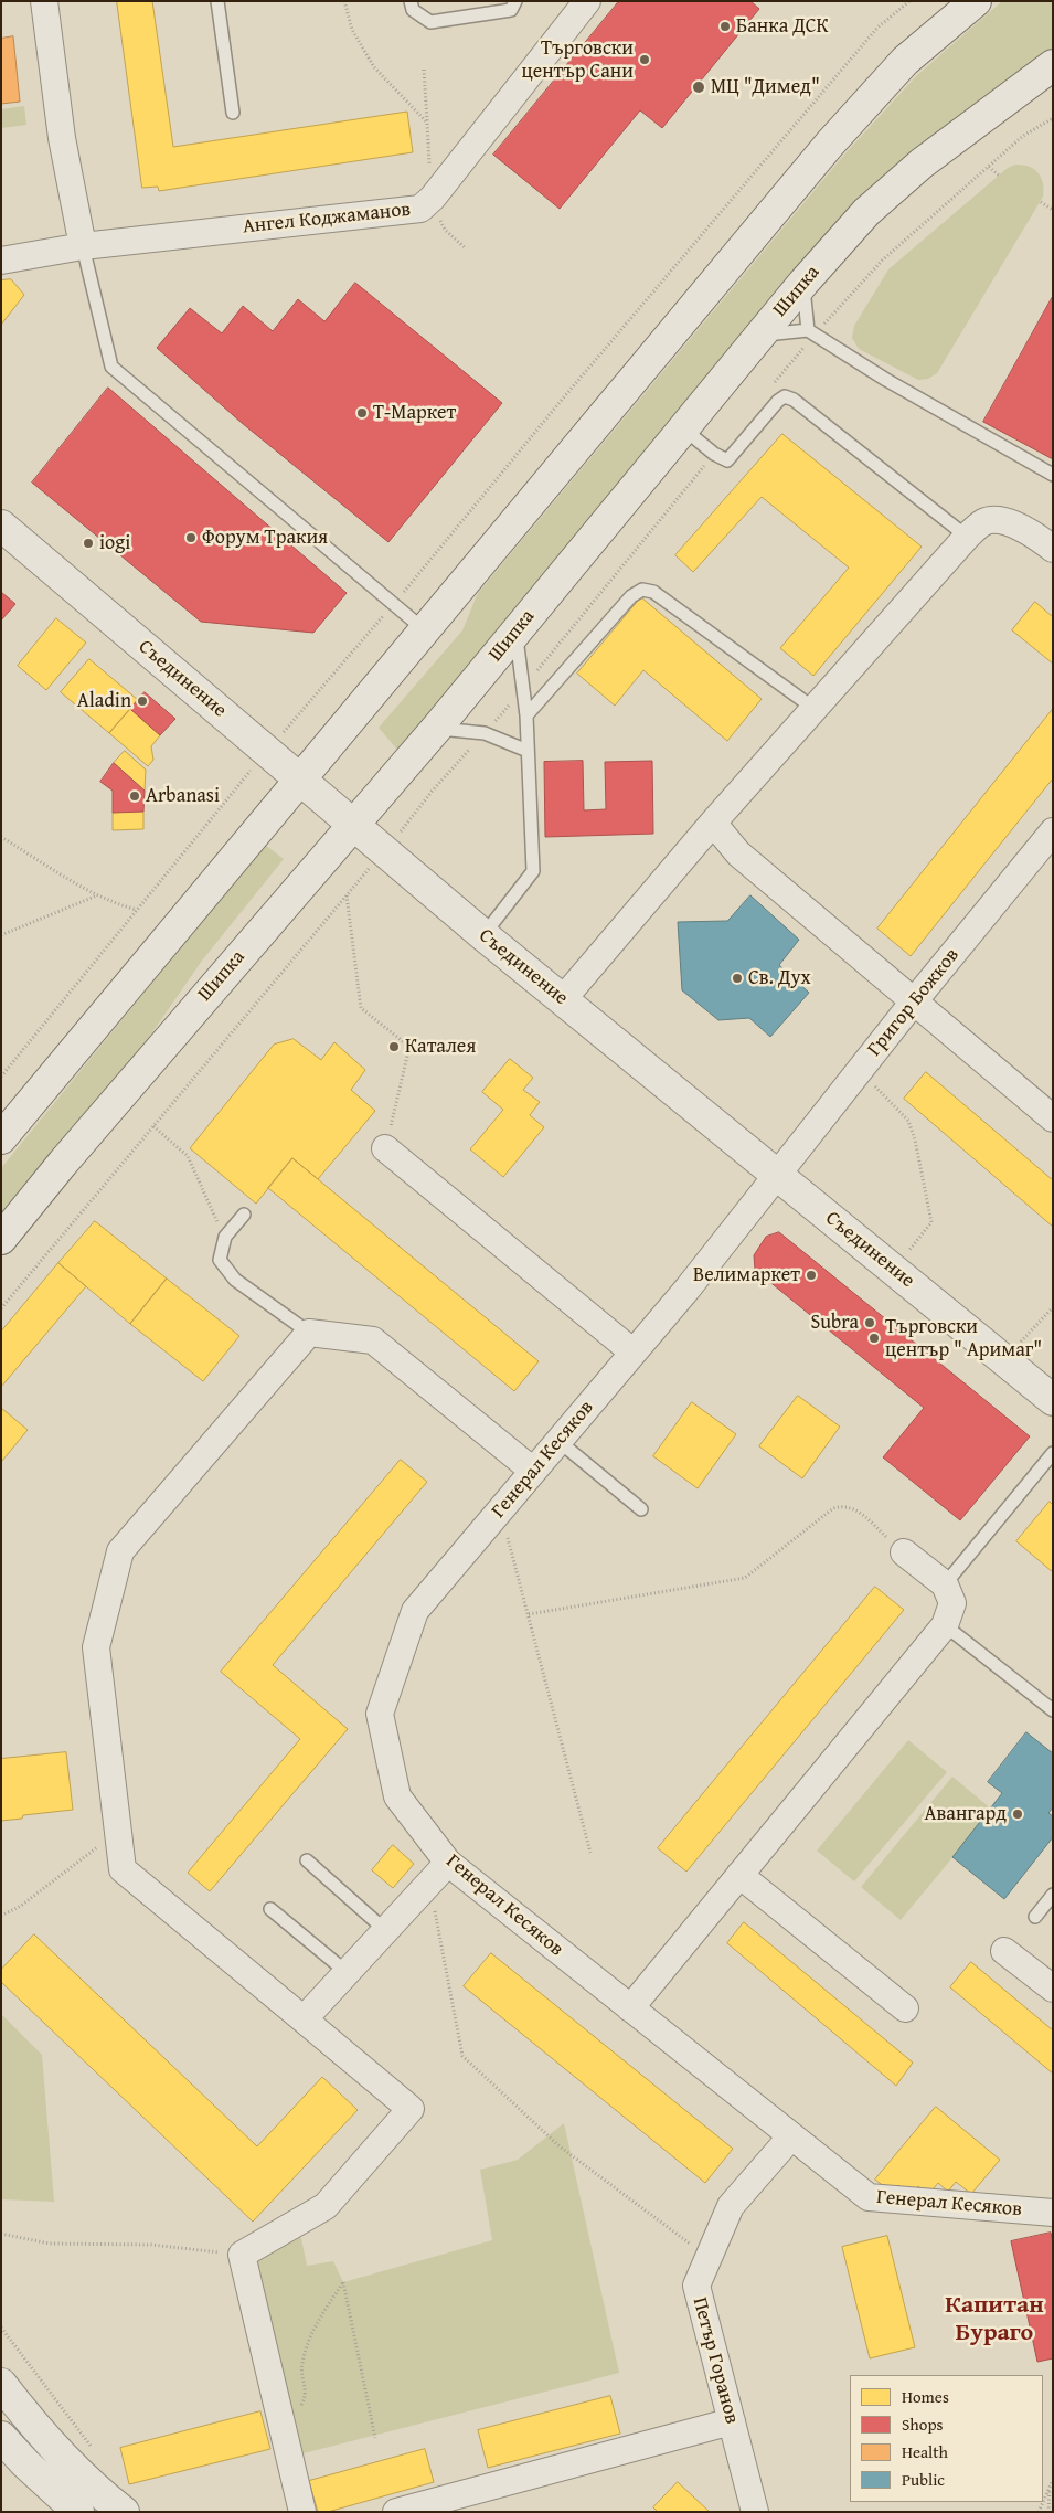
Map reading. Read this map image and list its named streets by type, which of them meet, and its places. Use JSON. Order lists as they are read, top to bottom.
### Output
{
  "streets": {
    "main road": ["Шипка", "Съединение"],
    "street": [
      "Ангел Коджаманов",
      "Григор Божков",
      "Генерал Кесяков",
      "Петър Горанов"
    ]
  },
  "crossings": [
    ["Шипка", "Съединение"],
    ["Съединение", "Григор Божков"],
    ["Съединение", "Генерал Кесяков"],
    ["Григор Божков", "Генерал Кесяков"],
    ["Генерал Кесяков", "Петър Горанов"]
  ],
  "districts": ["Капитан Бураго"],
  "places": [
    "Банка ДСК",
    "Търговски център Сани",
    "МЦ \"Димед\"",
    "Т-Маркет",
    "Форум Тракия",
    "iogi",
    "Аladin",
    "Аrbanasi",
    "Св. Дух",
    "Каталея",
    "Велимаркет",
    "Subra",
    "Търговски център \" Аримаг\"",
    "Авангард"
  ],
  "legend": [
    "Homes",
    "Shops",
    "Health",
    "Public"
  ]
}
